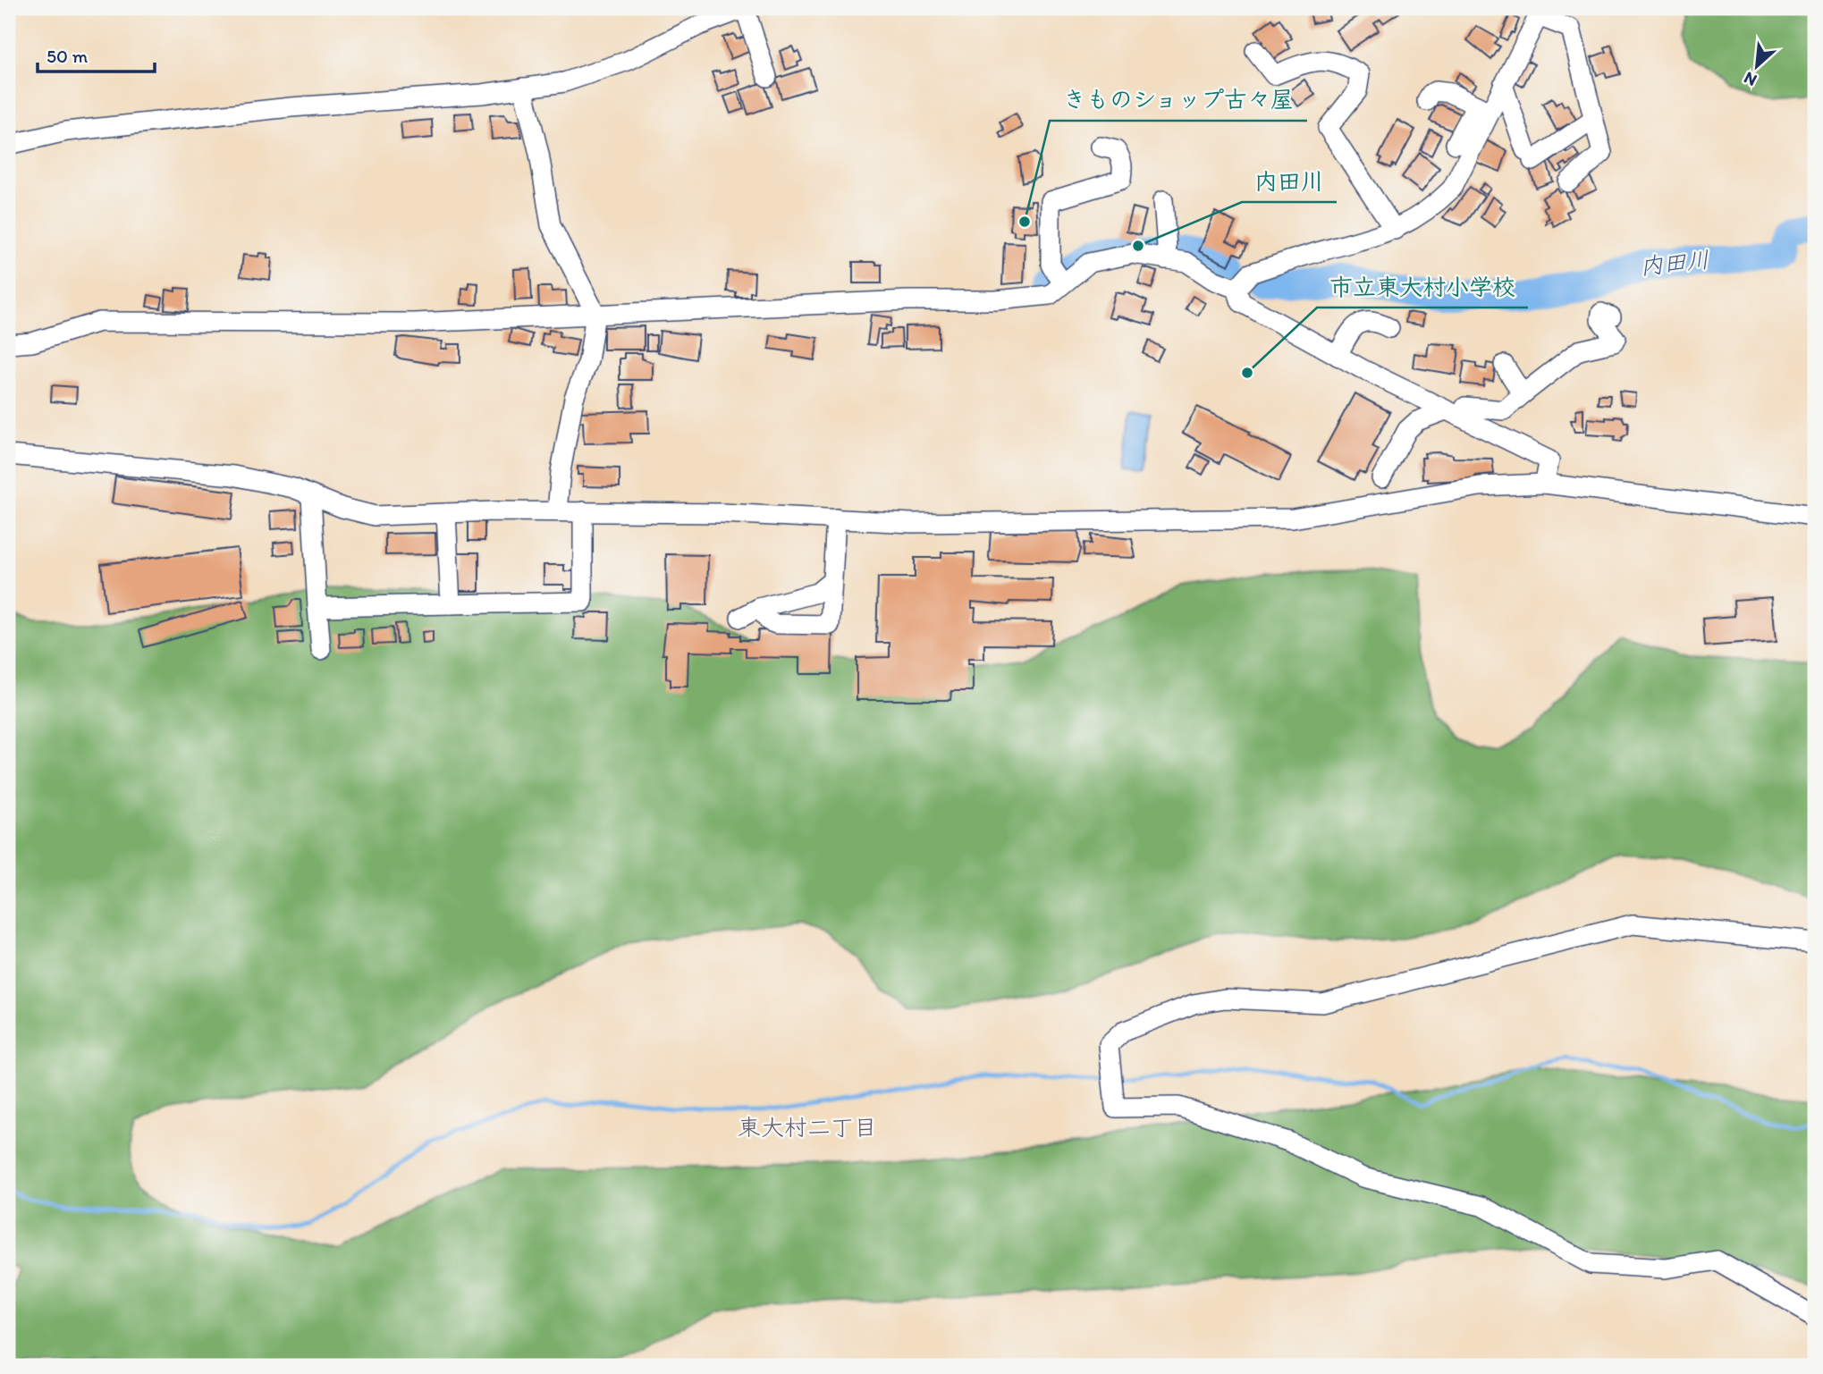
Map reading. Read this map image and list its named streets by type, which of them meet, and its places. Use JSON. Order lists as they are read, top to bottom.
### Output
{
  "districts": ["東大村二丁目"],
  "water": ["内田川"],
  "places": ["きものショップ古々屋", "内田川", "市立東大村小学校"],
  "scale_bar": "50 m",
  "north": "bottom left"
}
